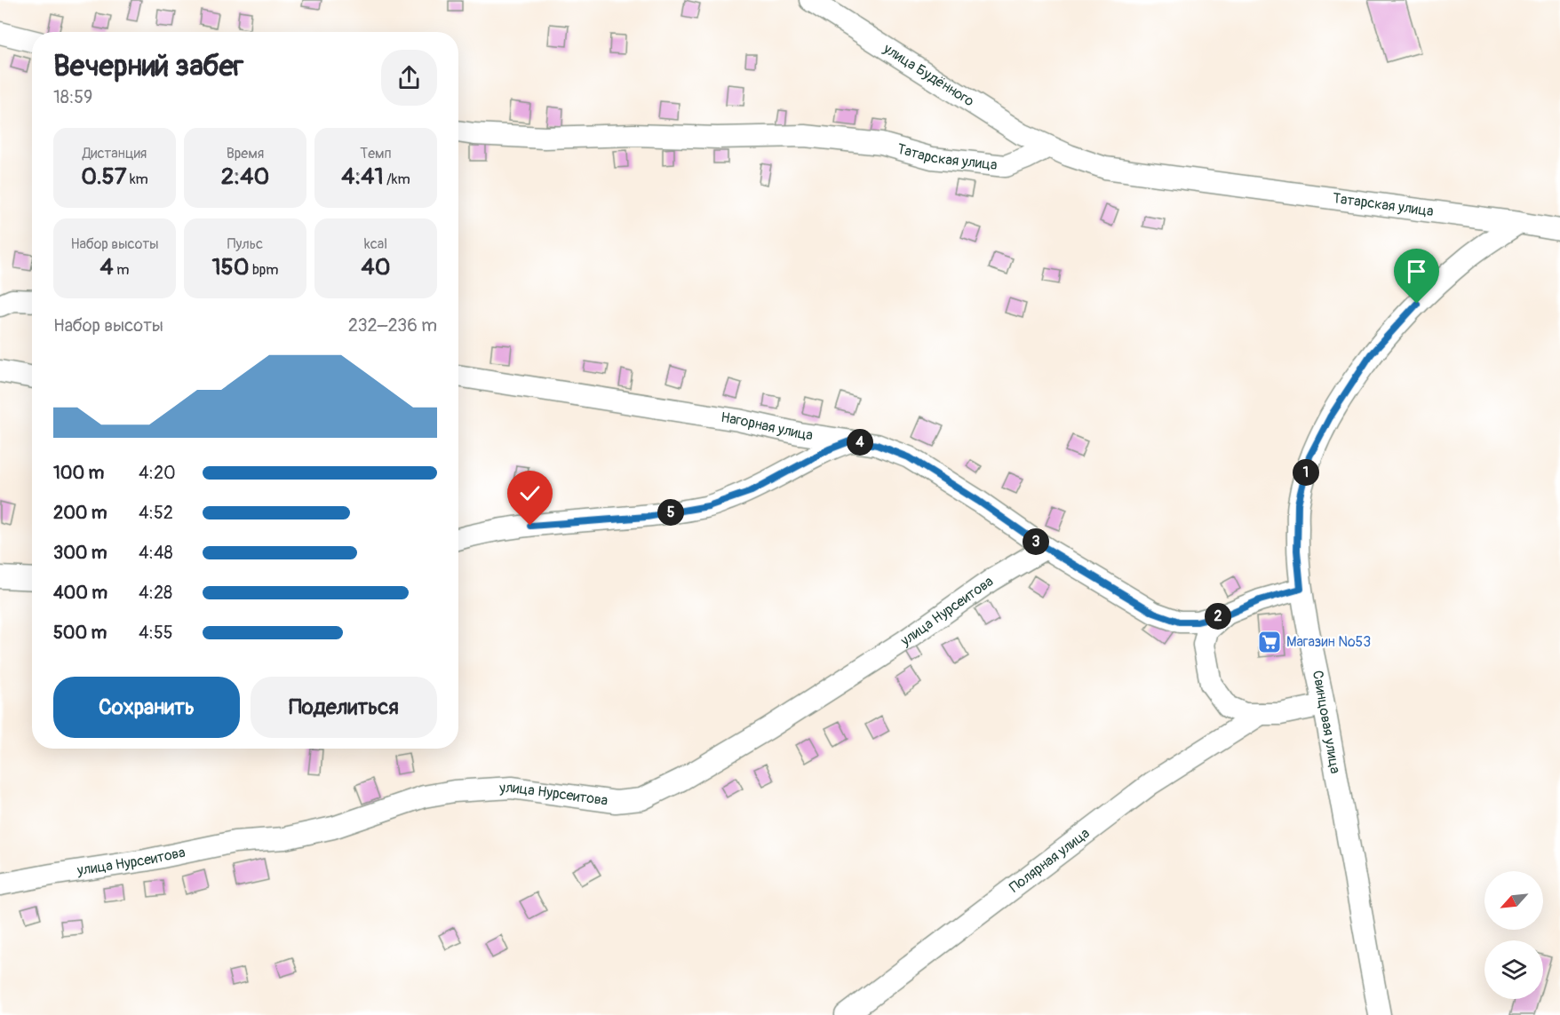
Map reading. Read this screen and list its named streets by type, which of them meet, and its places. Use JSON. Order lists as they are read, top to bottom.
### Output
{
  "streets": {
    "street": [
      "улица Будённого",
      "Татарская улица",
      "Нагорная улица",
      "улица Нурсеитова",
      "Свинцовая улица",
      "Полярная улица"
    ]
  },
  "crossings": [
    ["улица Будённого", "Татарская улица"],
    ["Татарская улица", "Свинцовая улица"],
    ["Нагорная улица", "улица Нурсеитова"]
  ],
  "places": {
    "supermarket": ["Магазин №53"]
  },
  "north": "bottom left",
  "page": {
    "heading": ["Вечерний забег", "18:59"],
    "stats": [
      ["Дистанция", "0.57 km"],
      ["Время", "2:40"],
      ["Темп", "4:41 /km"],
      ["Набор высоты", "4 m"],
      ["Пульс", "150 bpm"],
      ["kcal", "40"]
    ],
    "chart": ["Набор высоты", "232–236 m"],
    "pins": [
      "4",
      "1",
      "5",
      "3",
      "2"
    ],
    "list": [
      {
        "name": "100 m",
        "note": "4:20"
      },
      {
        "name": "200 m",
        "note": "4:52"
      },
      {
        "name": "300 m",
        "note": "4:48"
      },
      {
        "name": "400 m",
        "note": "4:28"
      },
      {
        "name": "500 m",
        "note": "4:55"
      }
    ],
    "buttons": ["Сохранить", "Поделиться"]
  }
}
